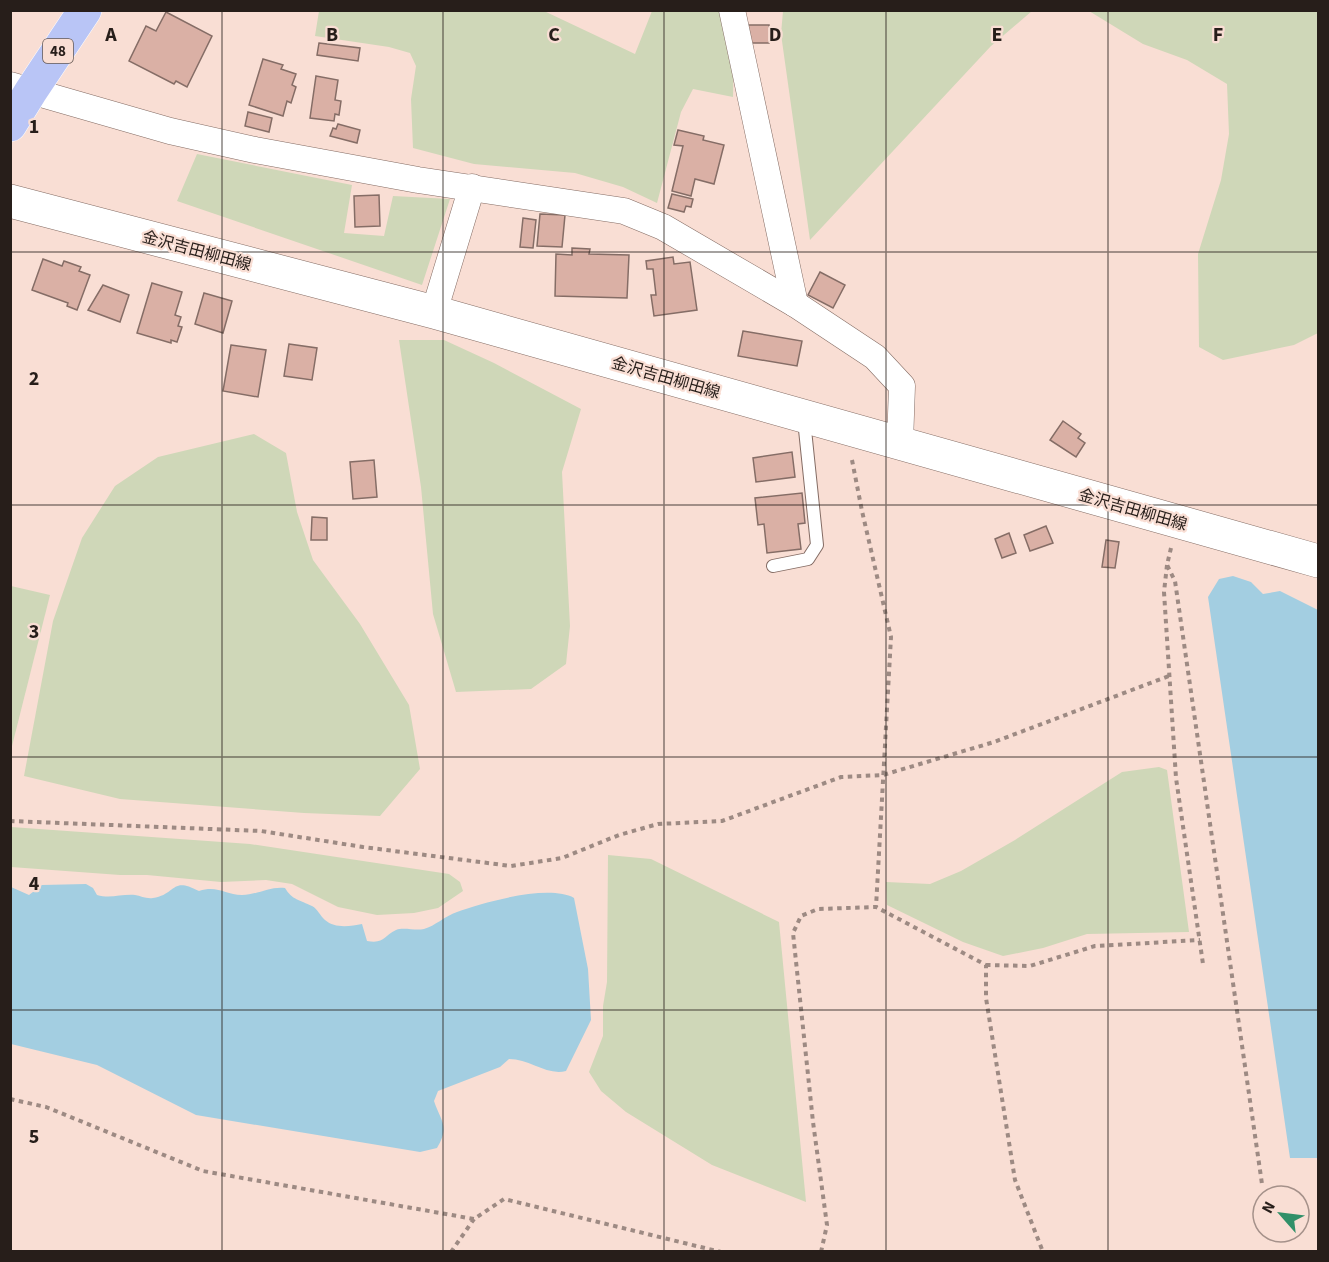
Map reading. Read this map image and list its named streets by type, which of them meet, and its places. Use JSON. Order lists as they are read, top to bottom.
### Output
{
  "streets": {
    "main road": ["48", "金沢吉田柳田線"]
  },
  "north": "top left",
  "grid": {
    "columns": [
      "A",
      "B",
      "C",
      "D",
      "E",
      "F"
    ],
    "rows": [
      "1",
      "2",
      "3",
      "4",
      "5"
    ]
  }
}
